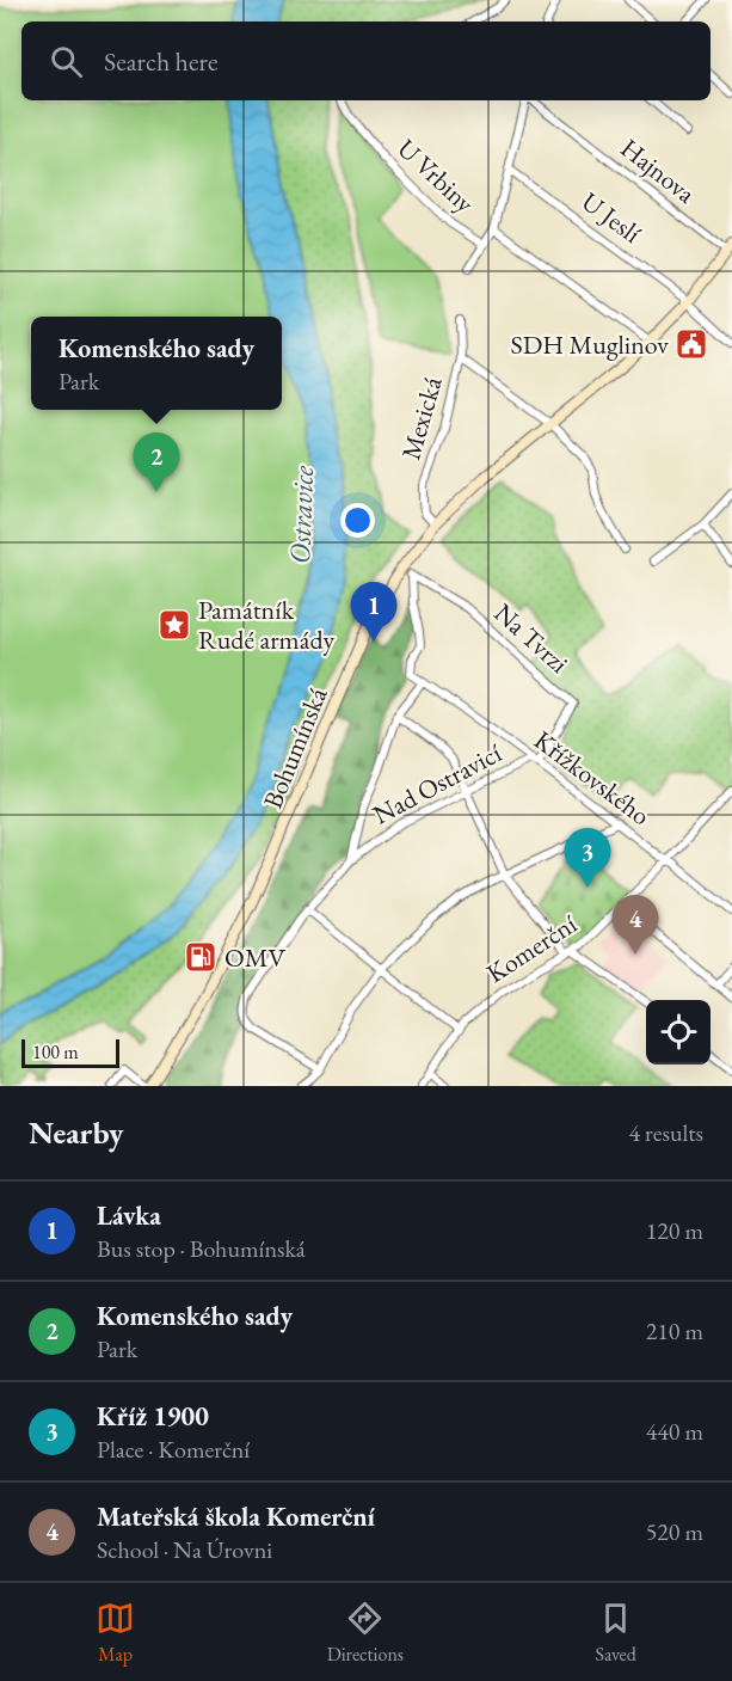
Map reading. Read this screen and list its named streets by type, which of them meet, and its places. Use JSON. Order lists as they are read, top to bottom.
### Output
{
  "streets": {
    "main road": ["Bohumínská"],
    "street": [
      "Hajnova",
      "U Vrbiny",
      "U Jeslí",
      "Mexická",
      "Na Tvrzi",
      "Křížkovského",
      "Nad Ostravicí",
      "Komerční"
    ]
  },
  "crossings": [
    ["Hajnova", "Bohumínská"],
    ["U Jeslí", "Bohumínská"],
    ["Mexická", "Bohumínská"],
    ["Na Tvrzi", "Bohumínská"],
    ["Na Tvrzi", "Křížkovského"],
    ["Na Tvrzi", "Nad Ostravicí"],
    ["Křížkovského", "Nad Ostravicí"],
    ["Křížkovského", "Komerční"]
  ],
  "water": ["Ostravice"],
  "places": {
    "public building": ["SDH Muglinov"],
    "place": ["Památník Rudé armády"],
    "fuel station": ["OMV"]
  },
  "scale_bar": "100 m",
  "page": {
    "search": "Search here",
    "popup": ["Komenského sady", "Park"],
    "pins": [
      "2",
      "1",
      "3",
      "4"
    ],
    "scale": "100 m",
    "heading": ["Nearby", "4 results"],
    "list": [
      {
        "mark": "1",
        "name": "Lávka",
        "note": "Bus stop · Bohumínská",
        "value": "120 m"
      },
      {
        "mark": "2",
        "name": "Komenského sady",
        "note": "Park",
        "value": "210 m"
      },
      {
        "mark": "3",
        "name": "Kříž 1900",
        "note": "Place · Komerční",
        "value": "440 m"
      },
      {
        "mark": "4",
        "name": "Mateřská škola Komerční",
        "note": "School · Na Úrovni",
        "value": "520 m"
      }
    ],
    "nav": ["Map", "Directions", "Saved"]
  }
}
